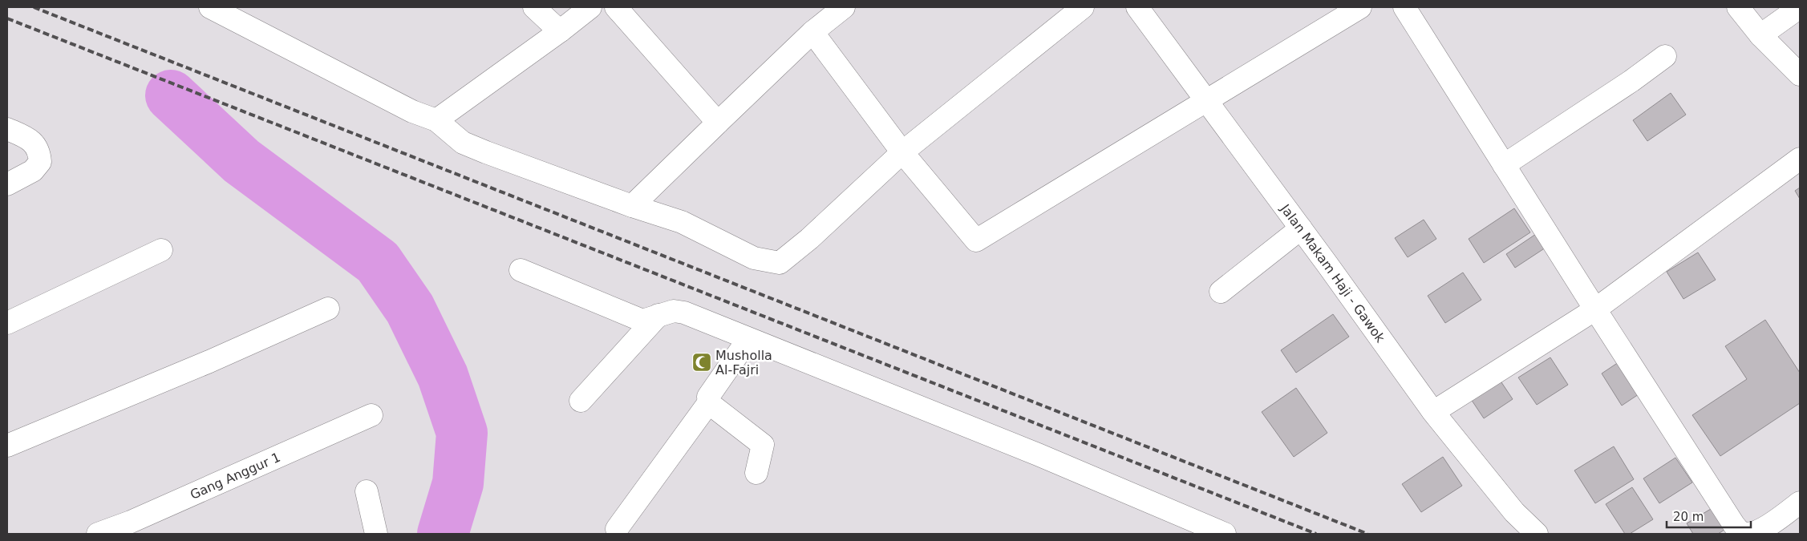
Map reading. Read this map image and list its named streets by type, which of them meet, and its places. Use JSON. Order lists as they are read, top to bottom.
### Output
{
  "streets": {
    "street": ["Jalan Makam Haji - Gawok", "Gang Anggur 1"]
  },
  "places": {
    "mosque": ["Musholla Al-Fajri"]
  },
  "scale_bar": "20 m"
}
